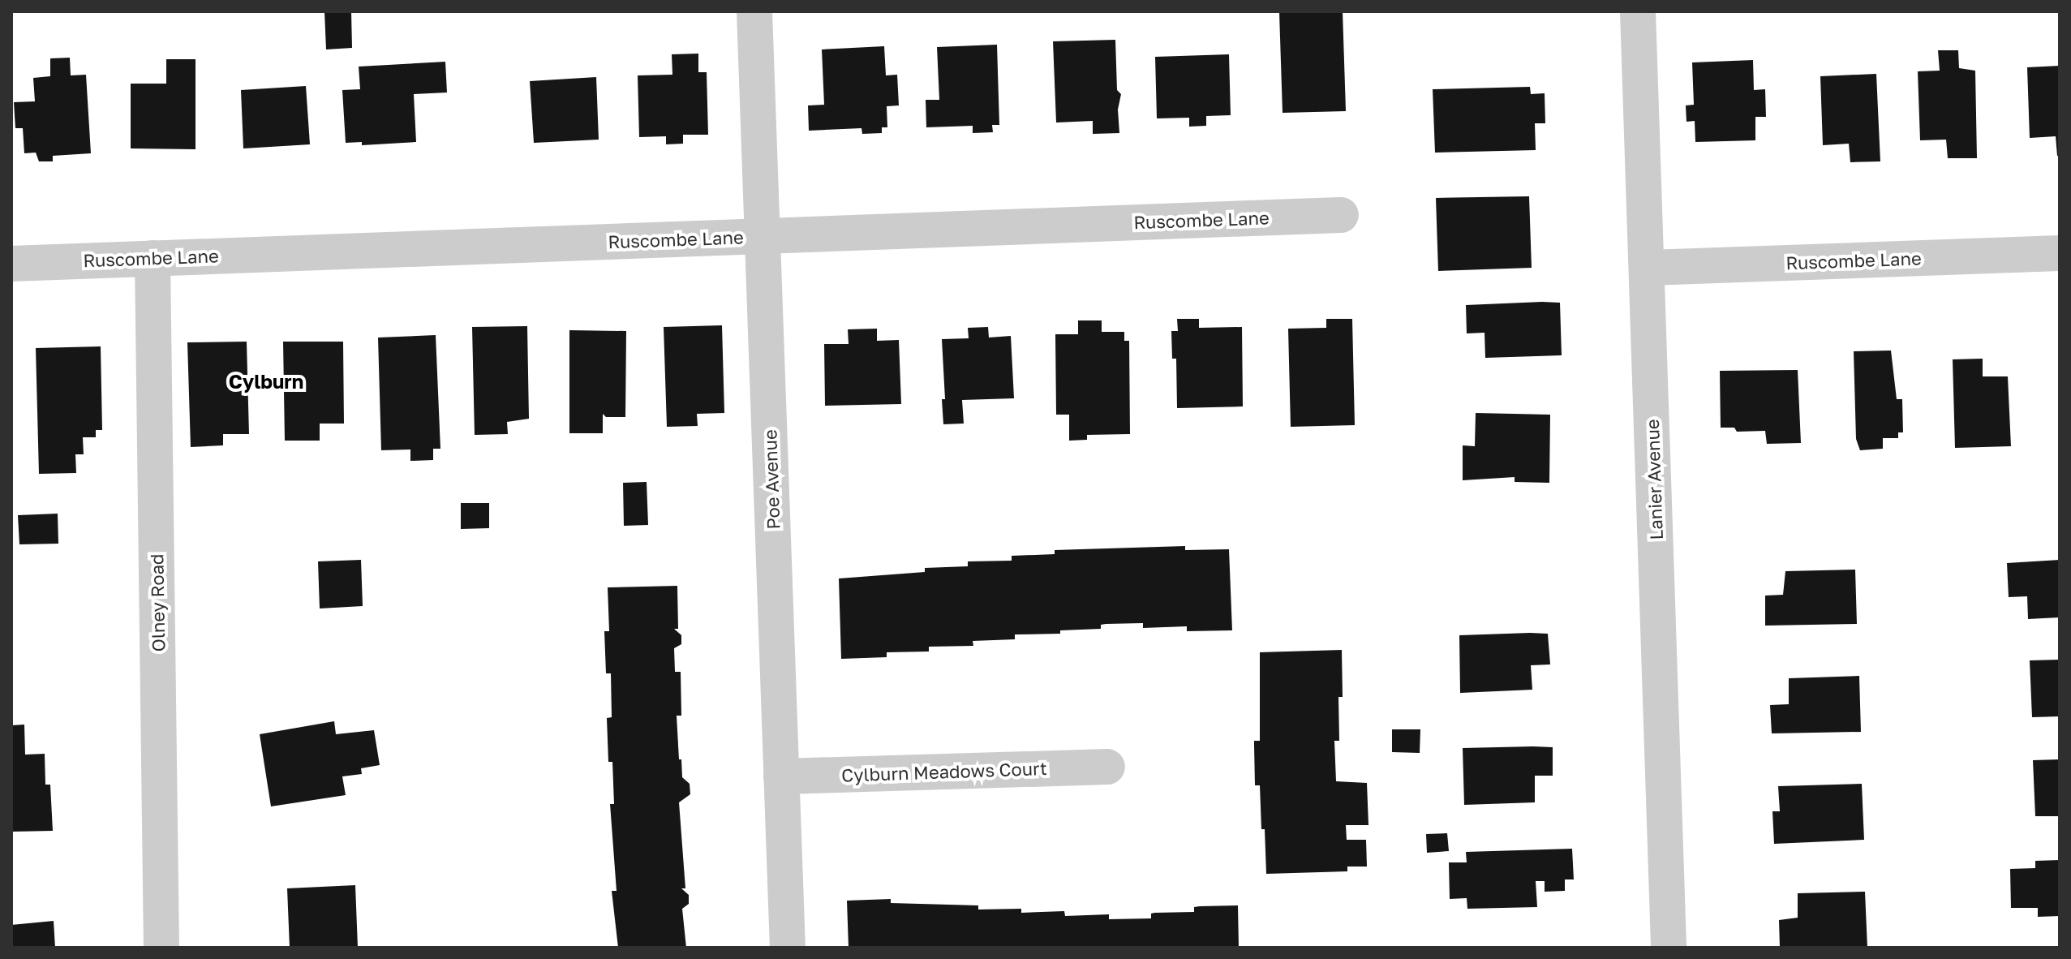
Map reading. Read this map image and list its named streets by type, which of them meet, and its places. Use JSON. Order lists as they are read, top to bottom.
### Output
{
  "streets": {
    "street": [
      "Ruscombe Lane",
      "Poe Avenue",
      "Lanier Avenue",
      "Olney Road",
      "Cylburn Meadows Court"
    ]
  },
  "crossings": [
    ["Ruscombe Lane", "Poe Avenue"],
    ["Ruscombe Lane", "Lanier Avenue"],
    ["Ruscombe Lane", "Olney Road"],
    ["Poe Avenue", "Cylburn Meadows Court"]
  ],
  "districts": ["Cylburn"]
}
